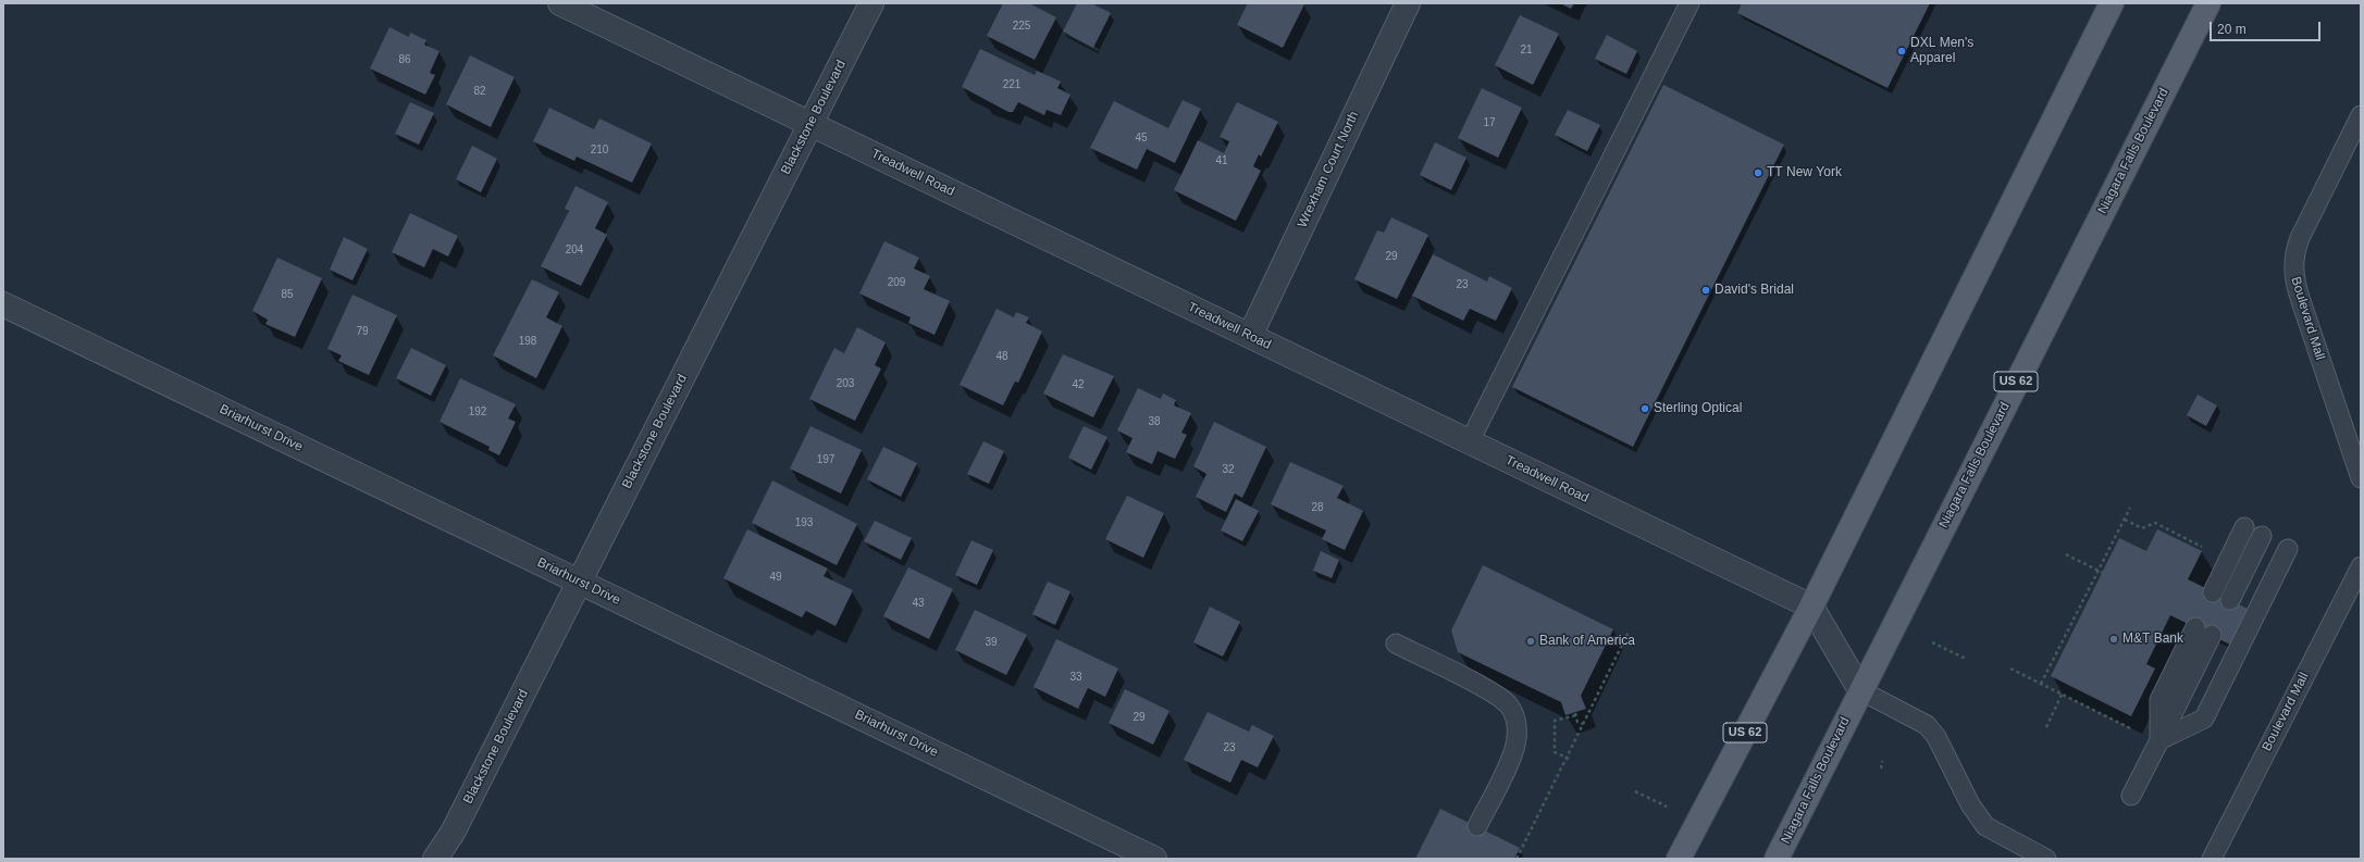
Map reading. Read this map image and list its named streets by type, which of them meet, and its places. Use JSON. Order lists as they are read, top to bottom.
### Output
{
  "streets": {
    "main road": ["Niagara Falls Boulevard", "US 62"],
    "street": [
      "Blackstone Boulevard",
      "Wrexham Court North",
      "Treadwell Road",
      "Briarhurst Drive"
    ],
    "lane": ["Boulevard Mall"]
  },
  "crossings": [
    ["Blackstone Boulevard", "Treadwell Road"],
    ["Blackstone Boulevard", "Briarhurst Drive"],
    ["Wrexham Court North", "Treadwell Road"],
    ["Treadwell Road", "US 62"]
  ],
  "places": [
    "DXL Men's Apparel",
    "TT New York",
    "David's Bridal",
    "Sterling Optical",
    "M&T Bank",
    "Bank of America"
  ],
  "house_numbers": [
    "225",
    "21",
    "86",
    "221",
    "82",
    "17",
    "45",
    "210",
    "41",
    "204",
    "29",
    "209",
    "23",
    "85",
    "79",
    "198",
    "48",
    "203",
    "42",
    "192",
    "38",
    "197",
    "32",
    "28",
    "193",
    "49",
    "43",
    "39",
    "33",
    "29",
    "23"
  ],
  "scale_bar": "20 m"
}
